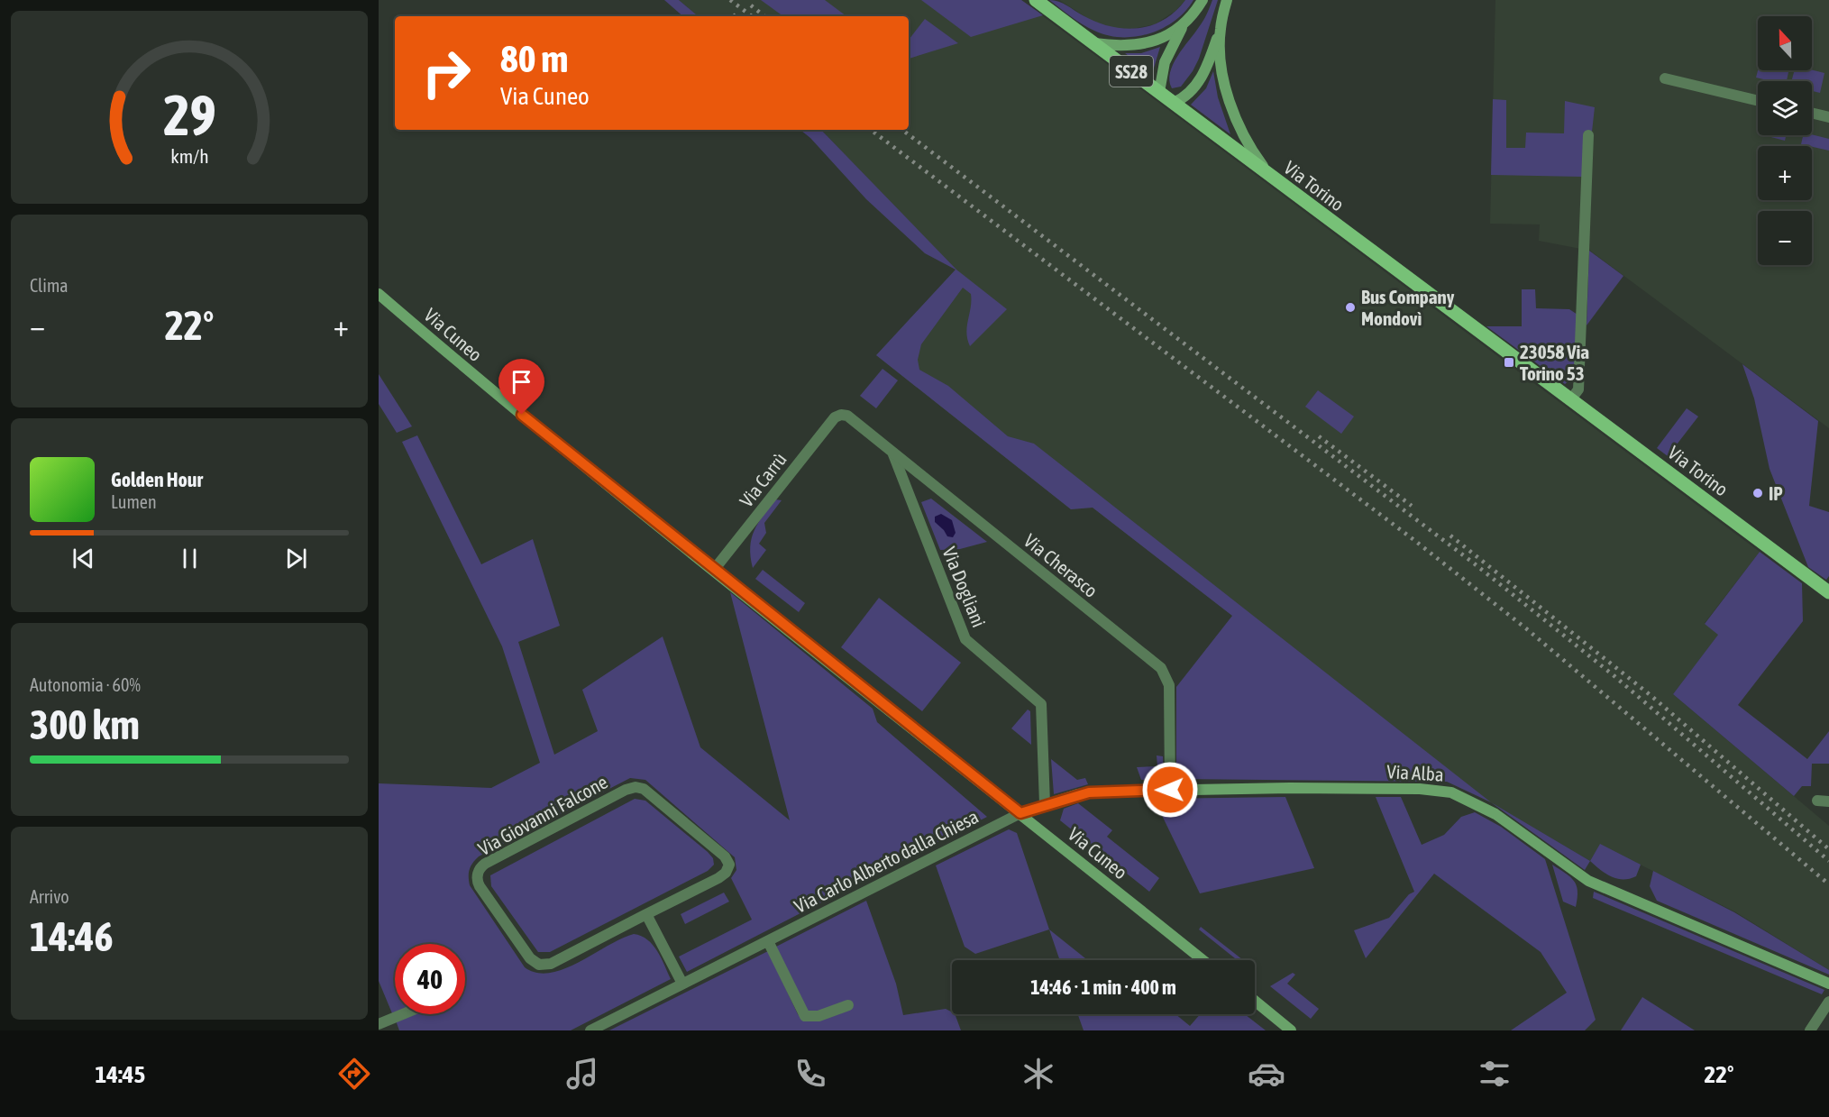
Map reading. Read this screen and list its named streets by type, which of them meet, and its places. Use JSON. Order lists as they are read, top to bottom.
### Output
{
  "streets": {
    "main road": ["SS28", "Via Torino"],
    "street": [
      "Via Cuneo",
      "Via Carrù",
      "Via Cherasco",
      "Via Dogliani",
      "Via Alba",
      "Via Giovanni Falcone",
      "Via Carlo Alberto dalla Chiesa"
    ]
  },
  "crossings": [
    ["Via Cuneo", "Via Carrù"],
    ["Via Cuneo", "Via Alba"],
    ["Via Cuneo", "Via Carlo Alberto dalla Chiesa"],
    ["Via Carrù", "Via Cherasco"],
    ["Via Cherasco", "Via Dogliani"],
    ["Via Cherasco", "Via Alba"],
    ["Via Dogliani", "Via Alba"],
    ["Via Alba", "Via Carlo Alberto dalla Chiesa"]
  ],
  "places": {
    "other": ["Bus Company Mondovì", "IP"],
    "transit": ["23058 Via Torino 53"]
  },
  "north": "top",
  "page": {
    "map_buttons": ["+", "−"],
    "turn": ["80 m", "Via Cuneo"],
    "tile": [
      "Clima",
      ["Autonomia · 60%", "300 km"],
      ["Arrivo", "14:46"]
    ],
    "heat": ["−", "22°", "+"],
    "song": ["Golden Hour", "Lumen"],
    "limit": "40",
    "trip": "14:46 · 1 min · 400 m",
    "tabs": ["14:45", "22°"],
    "gauge": ["29", "km/h"]
  }
}
